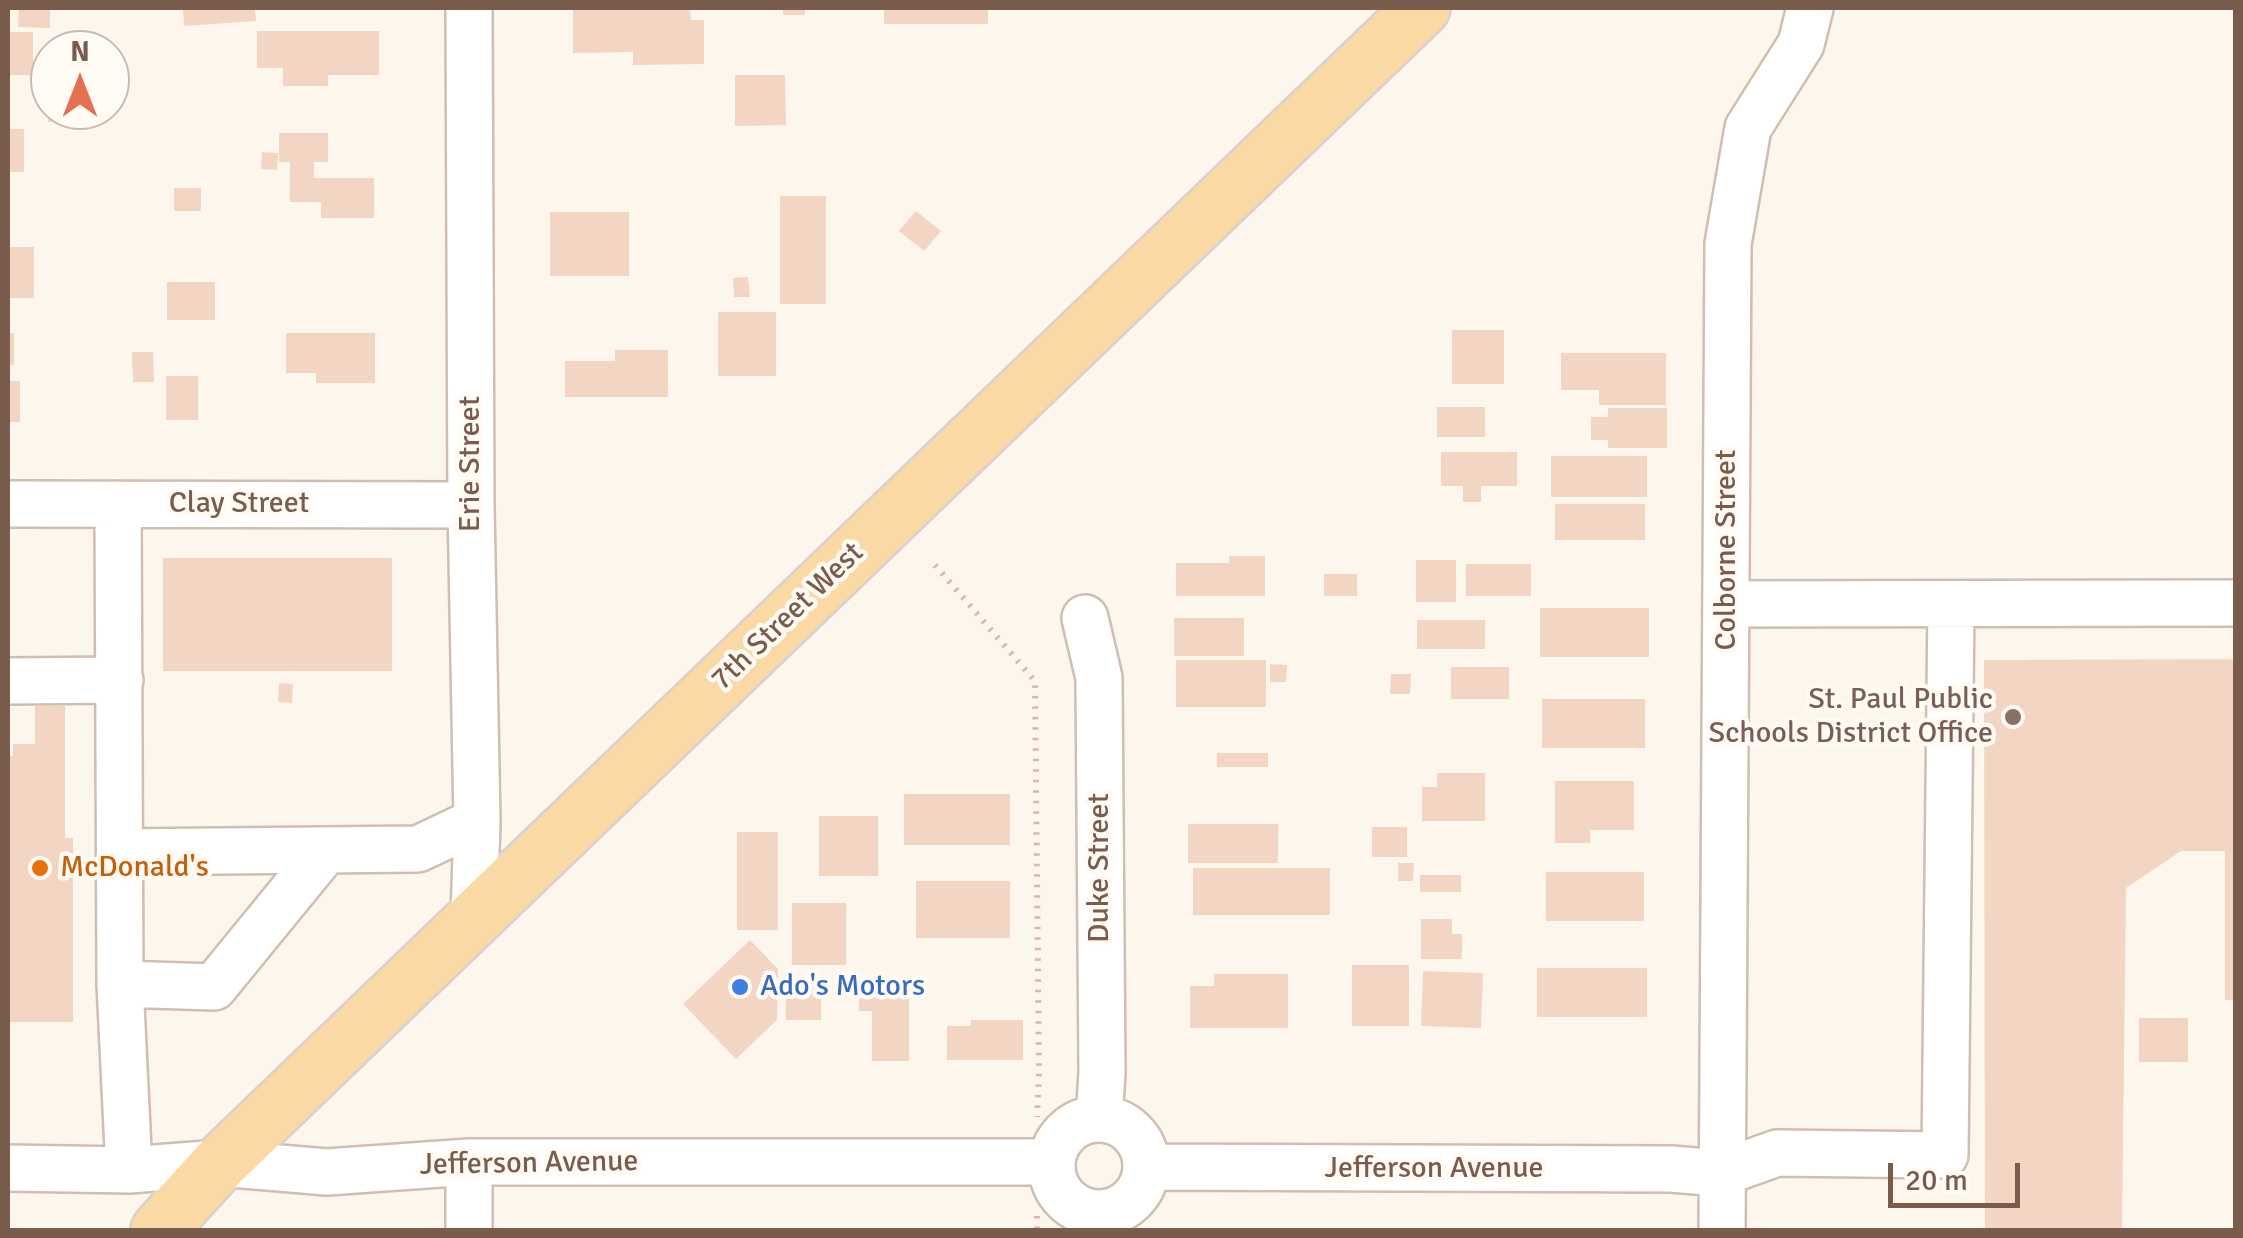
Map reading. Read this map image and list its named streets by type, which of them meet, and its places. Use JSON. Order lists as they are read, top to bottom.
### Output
{
  "streets": {
    "main road": ["7th Street West"],
    "street": [
      "Erie Street",
      "Clay Street",
      "Colborne Street",
      "Duke Street",
      "Jefferson Avenue"
    ]
  },
  "crossings": [
    ["Erie Street", "Clay Street"],
    ["Erie Street", "7th Street West"],
    ["Colborne Street", "Jefferson Avenue"],
    ["7th Street West", "Jefferson Avenue"],
    ["Duke Street", "Jefferson Avenue"]
  ],
  "places": ["St. Paul Public Schools District Office", "McDonald's", "Ado's Motors"],
  "scale_bar": "20 m",
  "north": "top"
}
